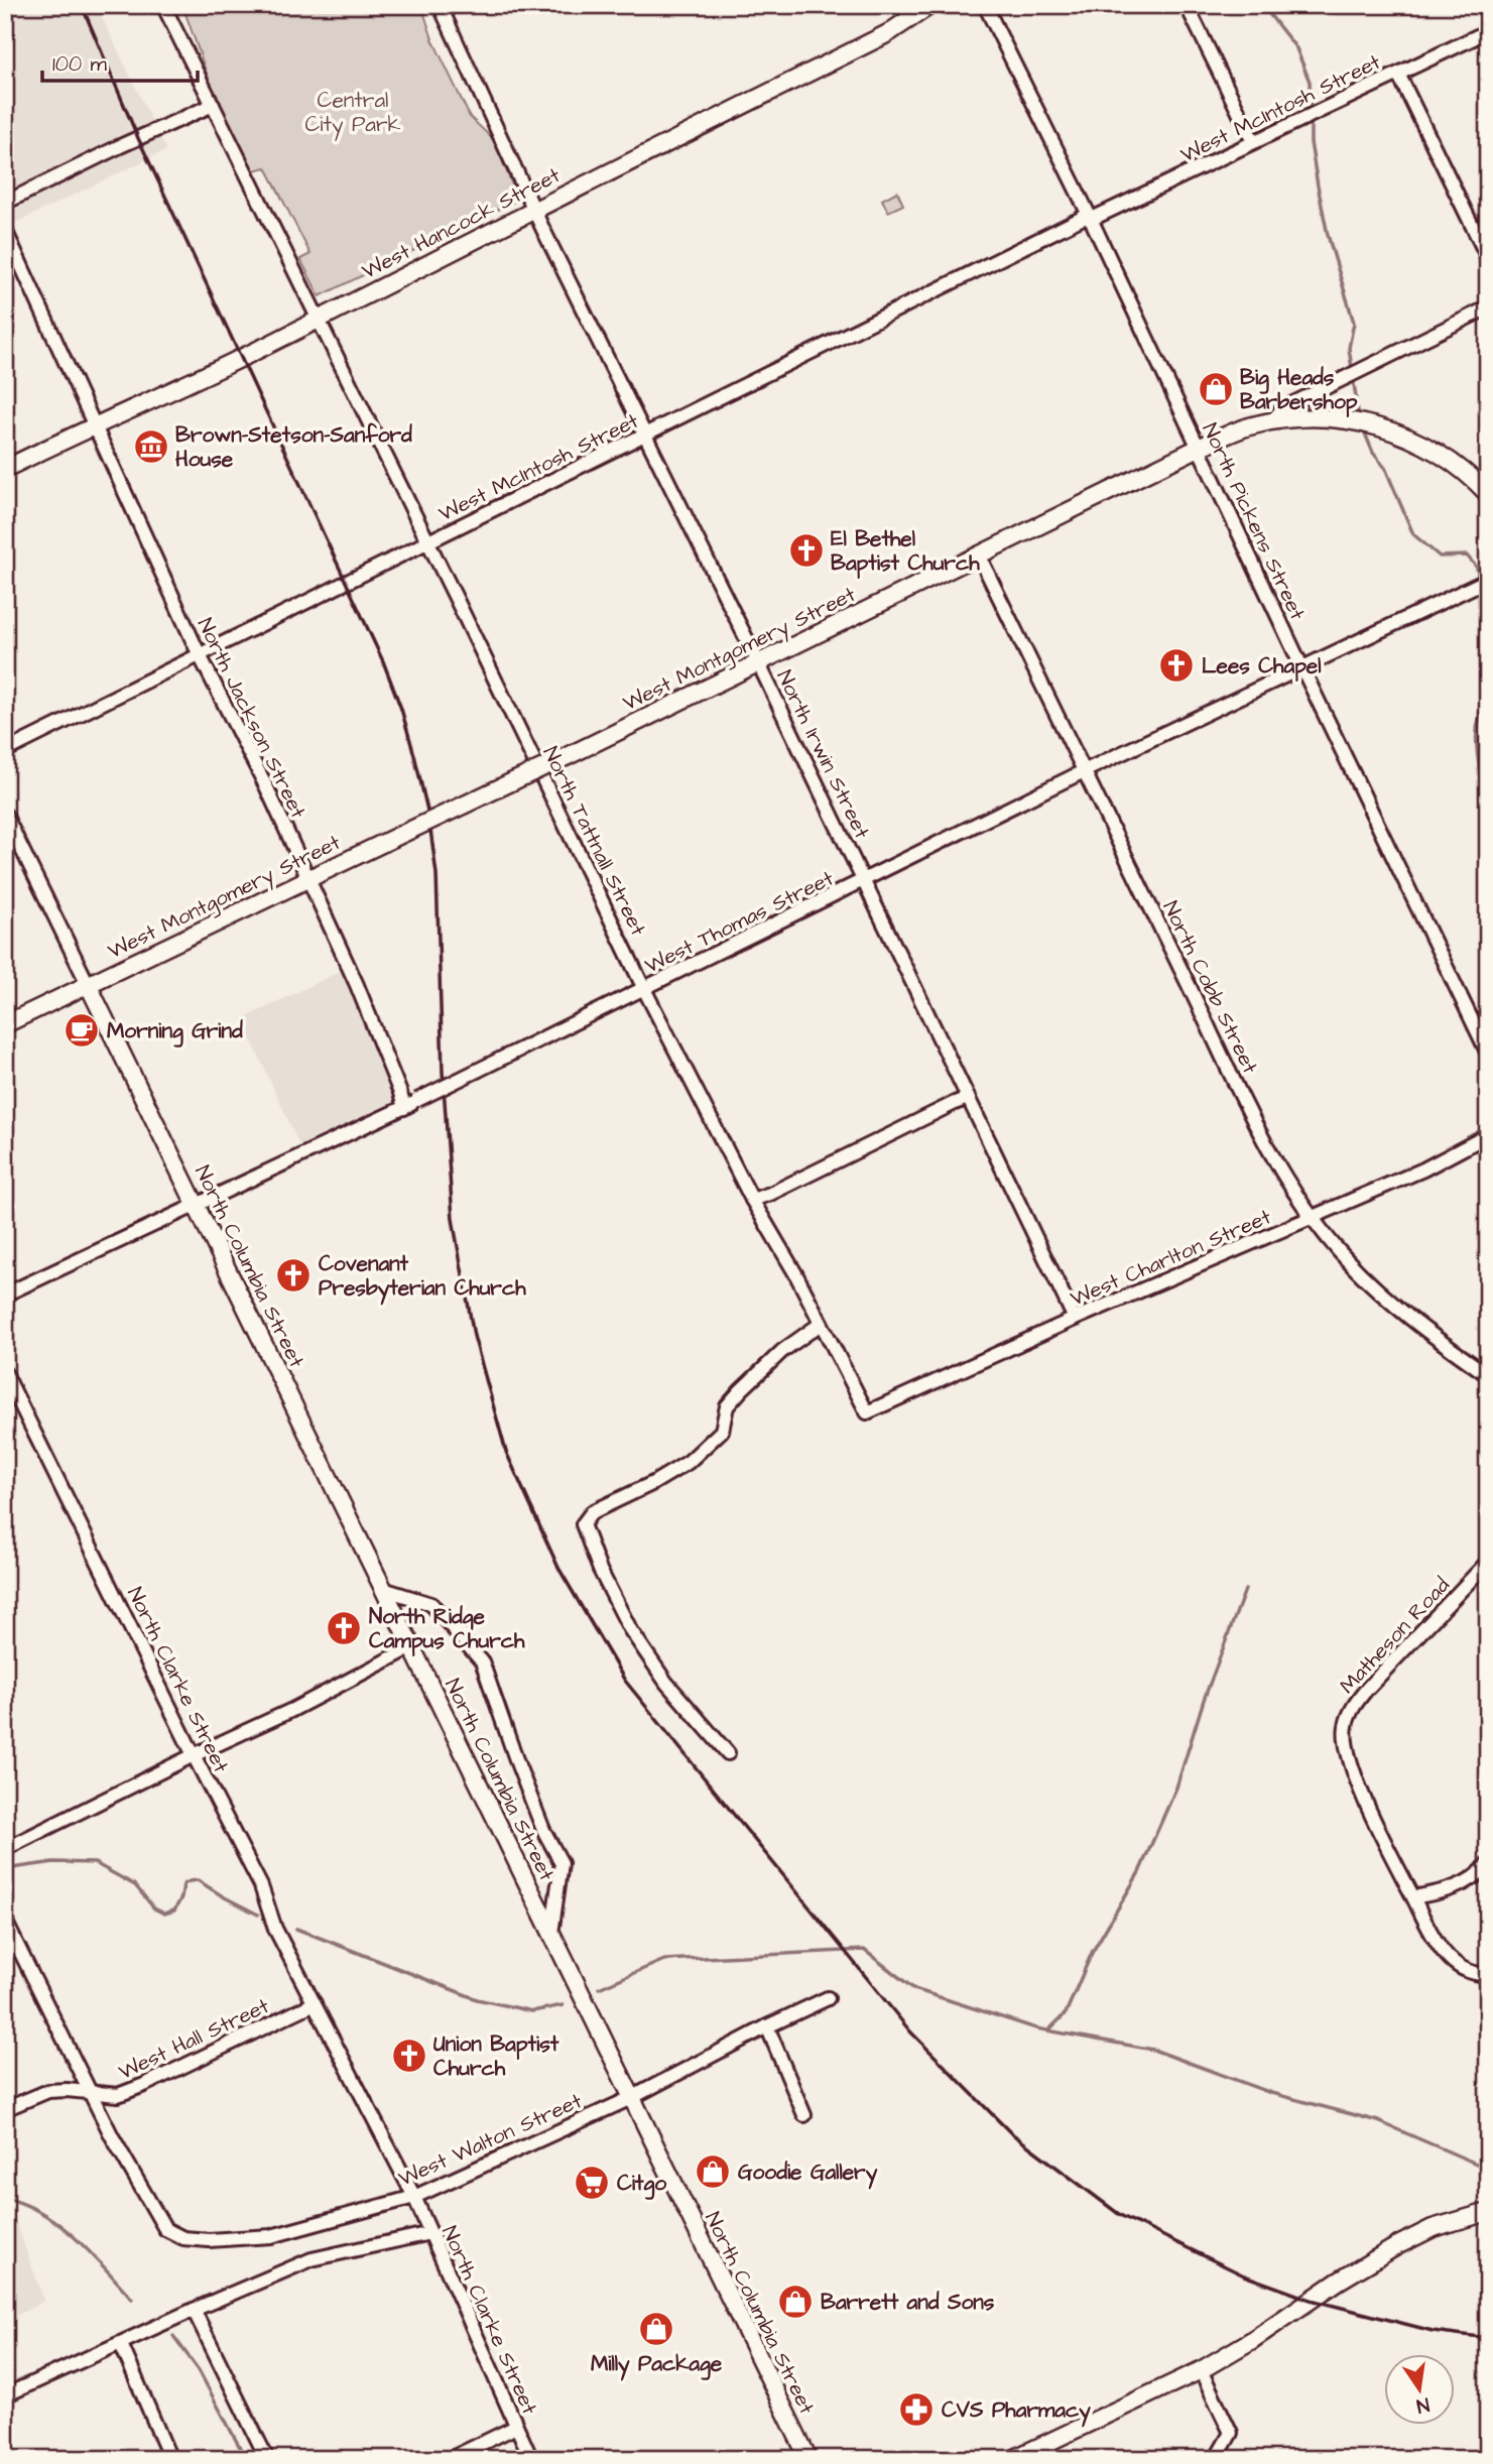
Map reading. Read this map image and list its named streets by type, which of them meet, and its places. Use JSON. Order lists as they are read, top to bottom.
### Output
{
  "streets": {
    "main road": ["West Hancock Street", "West Montgomery Street", "North Columbia Street"],
    "street": [
      "West McIntosh Street",
      "North Pickens Street",
      "North Jackson Street",
      "North Irwin Street",
      "North Tattnall Street",
      "West Thomas Street",
      "North Cobb Street",
      "West Charlton Street",
      "Matheson Road",
      "North Clarke Street",
      "West Hall Street",
      "West Walton Street"
    ]
  },
  "crossings": [
    ["West McIntosh Street", "North Pickens Street"],
    ["West McIntosh Street", "North Jackson Street"],
    ["West McIntosh Street", "North Irwin Street"],
    ["West McIntosh Street", "North Tattnall Street"],
    ["West Hancock Street", "North Jackson Street"],
    ["West Hancock Street", "North Irwin Street"],
    ["West Hancock Street", "North Tattnall Street"],
    ["North Pickens Street", "West Montgomery Street"],
    ["North Pickens Street", "West Thomas Street"],
    ["West Montgomery Street", "North Jackson Street"],
    ["West Montgomery Street", "North Irwin Street"],
    ["West Montgomery Street", "North Cobb Street"],
    ["West Montgomery Street", "North Columbia Street"],
    ["North Jackson Street", "West Thomas Street"],
    ["North Irwin Street", "West Thomas Street"],
    ["North Irwin Street", "West Charlton Street"],
    ["North Tattnall Street", "West Thomas Street"],
    ["North Tattnall Street", "West Charlton Street"],
    ["West Thomas Street", "North Cobb Street"],
    ["West Thomas Street", "North Columbia Street"],
    ["North Cobb Street", "West Charlton Street"],
    ["North Columbia Street", "West Walton Street"],
    ["North Clarke Street", "West Hall Street"],
    ["North Clarke Street", "West Walton Street"],
    ["West Hall Street", "West Walton Street"]
  ],
  "parks": ["Central City Park"],
  "places": {
    "shop": [
      "Big Heads Barbershop",
      "Goodie Gallery",
      "Barrett and Sons",
      "Milly Package"
    ],
    "museum": ["Brown-Stetson-Sanford House"],
    "church": [
      "El Bethel Baptist Church",
      "Lees Chapel",
      "Covenant Presbyterian Church",
      "North Ridge Campus Church",
      "Union Baptist Church"
    ],
    "cafe": ["Morning Grind"],
    "supermarket": ["Citgo"],
    "pharmacy": ["CVS Pharmacy"]
  },
  "scale_bar": "100 m",
  "north": "bottom"
}
